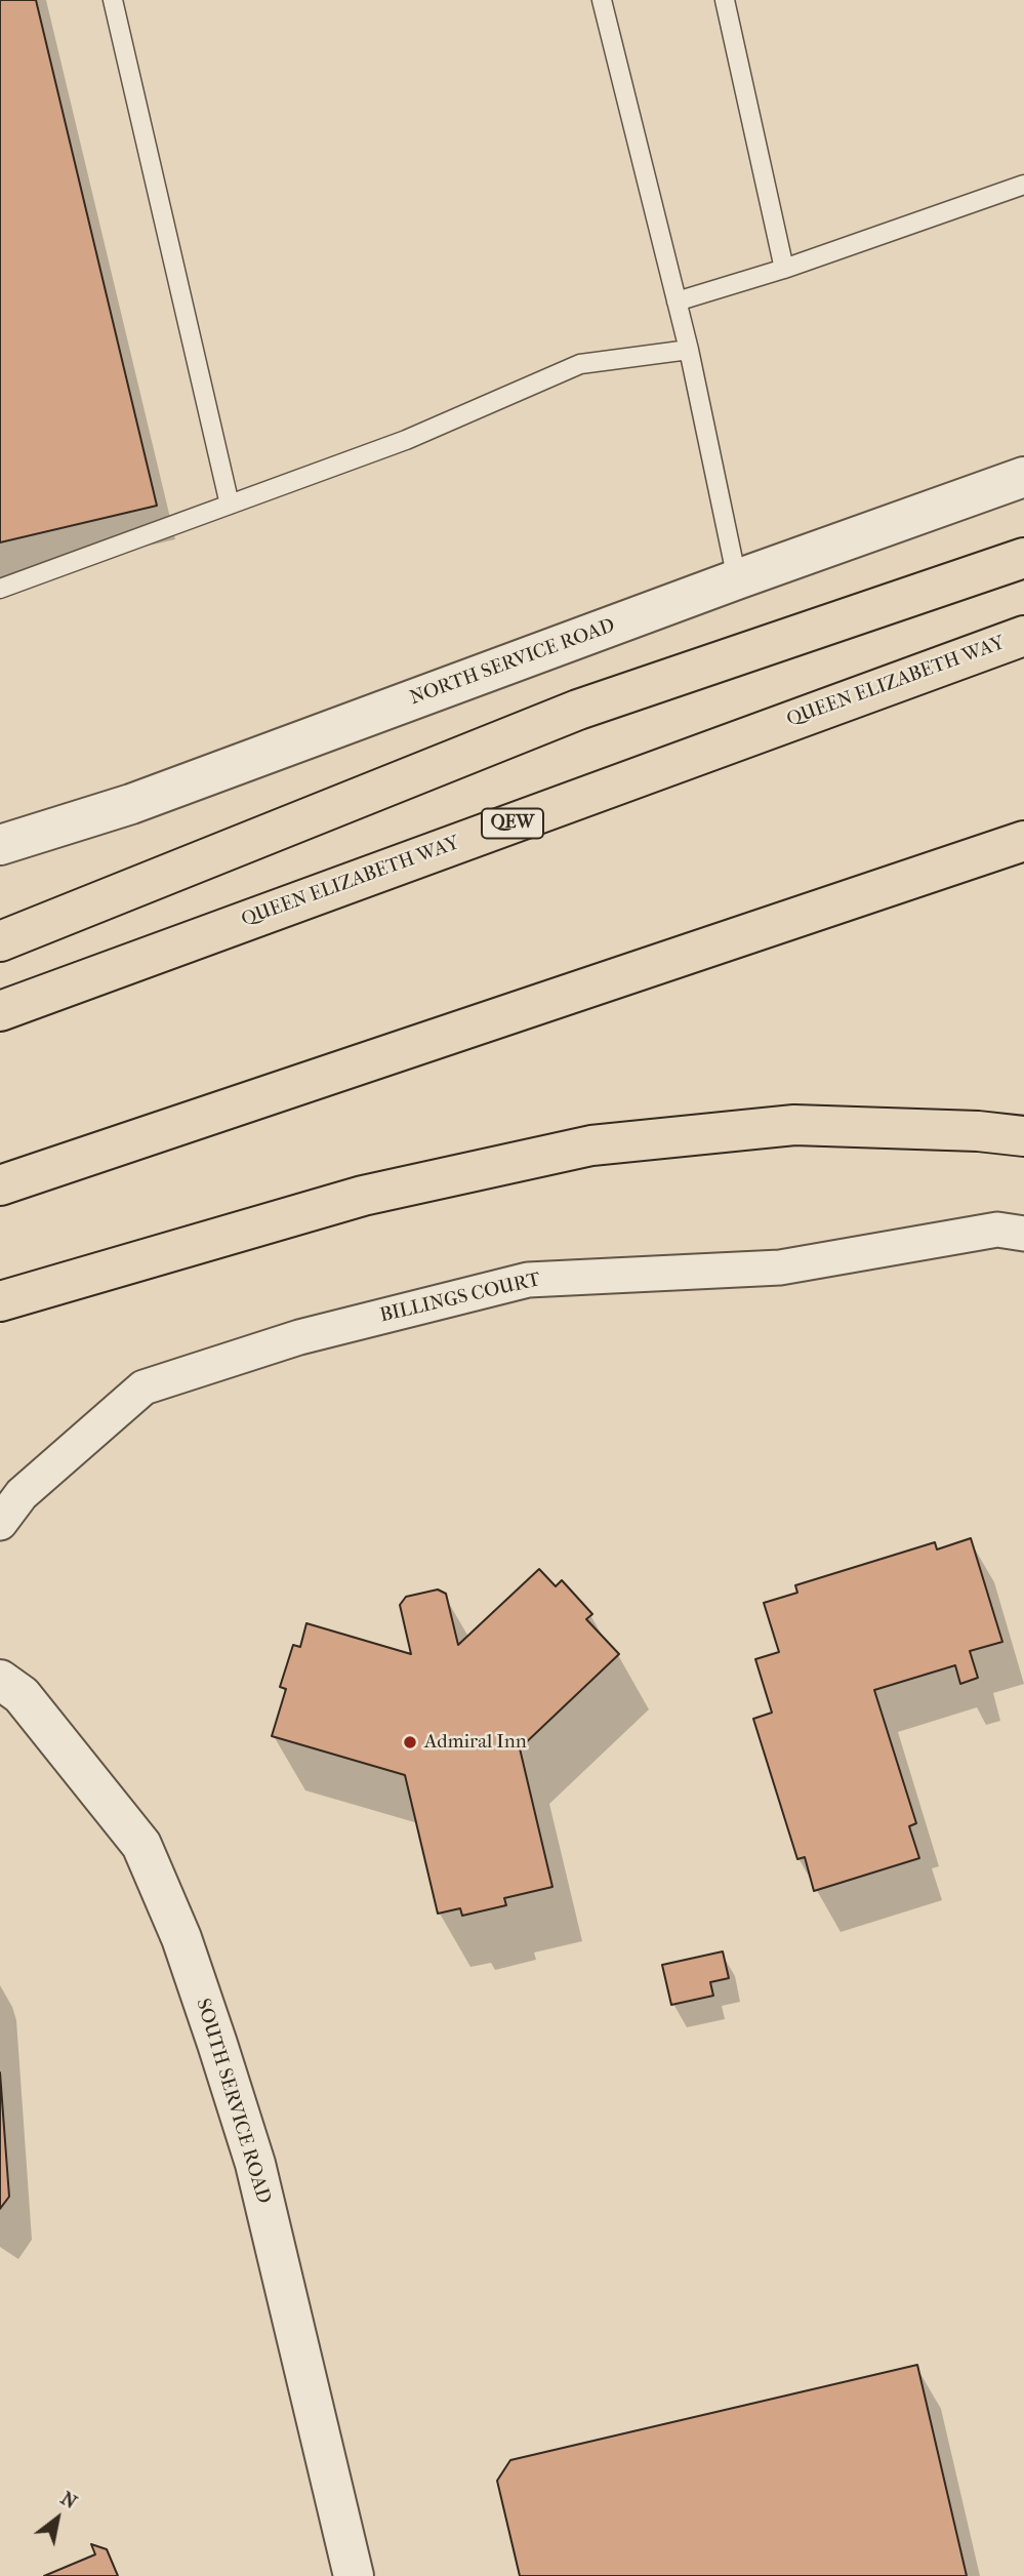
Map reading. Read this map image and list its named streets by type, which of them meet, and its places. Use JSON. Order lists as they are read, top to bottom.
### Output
{
  "streets": {
    "highway": ["QUEEN ELIZABETH WAY", "QEW"],
    "street": ["NORTH SERVICE ROAD", "BILLINGS COURT", "SOUTH SERVICE ROAD"]
  },
  "places": ["Admiral Inn"],
  "north": "top right"
}
